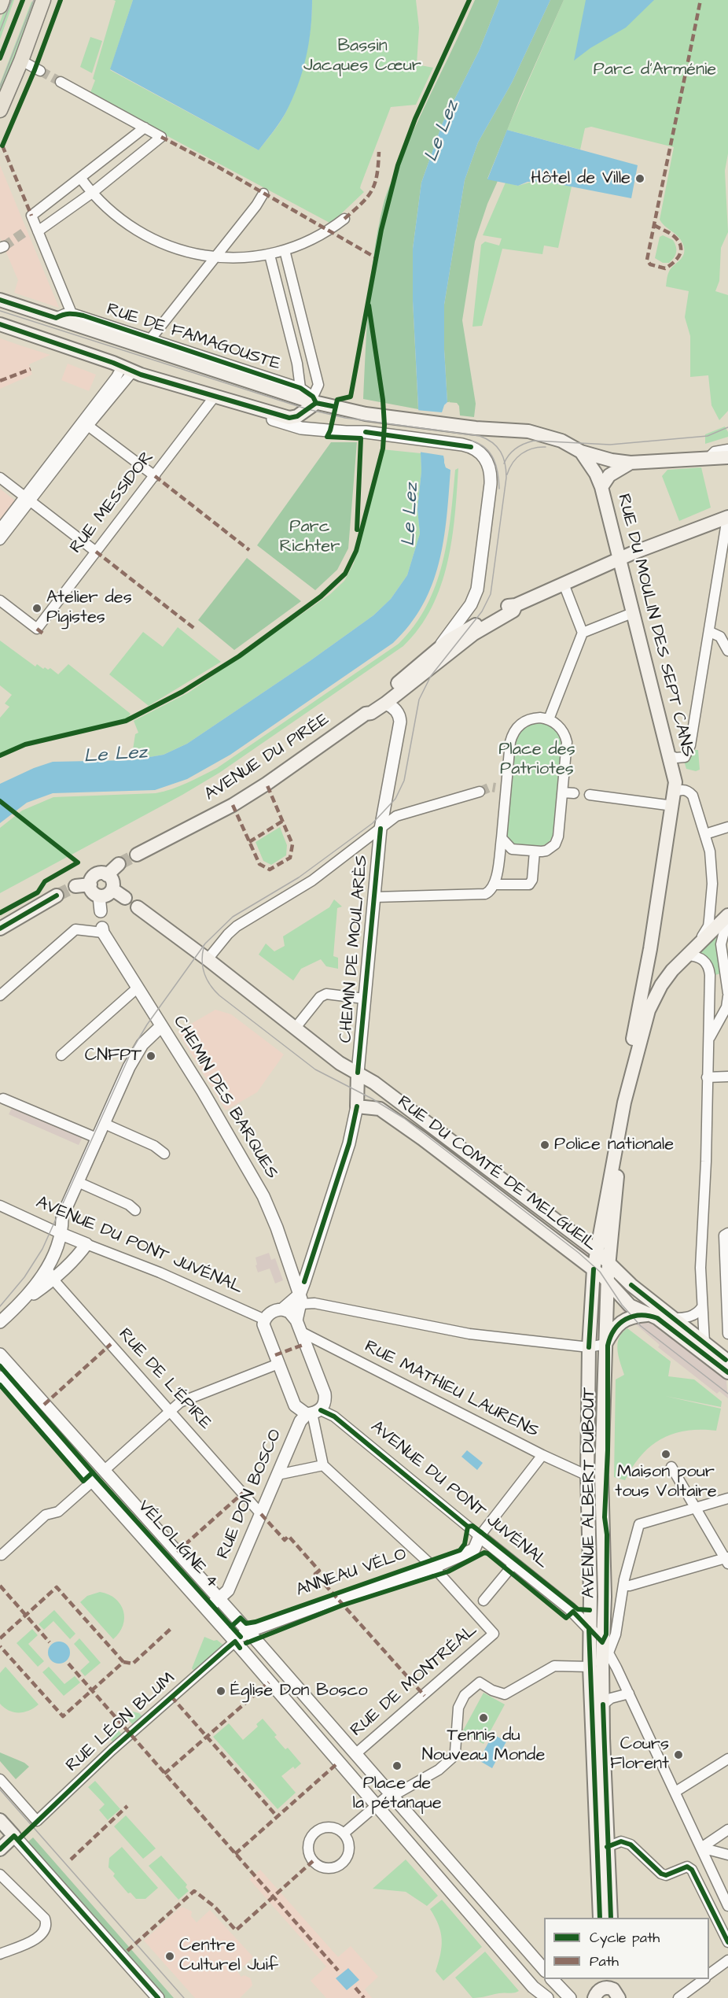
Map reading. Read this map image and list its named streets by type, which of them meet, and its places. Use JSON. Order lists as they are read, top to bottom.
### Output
{
  "streets": {
    "main road": [
      "RUE DU MOULIN DES SEPT CANS",
      "AVENUE DU PIRÉE",
      "CHEMIN DE MOULARÈS",
      "RUE DU COMTÉ DE MELGUEIL",
      "AVENUE ALBERT DUBOUT"
    ],
    "street": [
      "RUE DE FAMAGOUSTE",
      "RUE MESSIDOR",
      "CHEMIN DES BARQUES",
      "AVENUE DU PONT JUVÉNAL",
      "RUE DE L'ÉPIRE",
      "RUE MATHIEU LAURENS",
      "RUE DON BOSCO",
      "RUE DE MONTRÉAL",
      "RUE LÉON BLUM"
    ],
    "cycle path": ["VÉLOLIGNE 4", "ANNEAU VÉLO"]
  },
  "crossings": [
    ["RUE MESSIDOR", "AVENUE DU PIRÉE"],
    ["RUE DU MOULIN DES SEPT CANS", "AVENUE ALBERT DUBOUT"],
    ["AVENUE DU PIRÉE", "CHEMIN DE MOULARÈS"],
    ["CHEMIN DE MOULARÈS", "CHEMIN DES BARQUES"],
    ["CHEMIN DE MOULARÈS", "RUE DU COMTÉ DE MELGUEIL"],
    ["CHEMIN DE MOULARÈS", "RUE MATHIEU LAURENS"],
    ["RUE DU COMTÉ DE MELGUEIL", "AVENUE DU PONT JUVÉNAL"],
    ["RUE DU COMTÉ DE MELGUEIL", "RUE MATHIEU LAURENS"],
    ["RUE DU COMTÉ DE MELGUEIL", "AVENUE ALBERT DUBOUT"],
    ["AVENUE DU PONT JUVÉNAL", "AVENUE ALBERT DUBOUT"],
    ["AVENUE DU PONT JUVÉNAL", "RUE DON BOSCO"],
    ["AVENUE DU PONT JUVÉNAL", "RUE LÉON BLUM"],
    ["RUE DE L'ÉPIRE", "RUE DON BOSCO"],
    ["RUE DE MONTRÉAL", "RUE LÉON BLUM"]
  ],
  "water": ["Le Lez"],
  "parks": [
    "Bassin Jacques Cœur",
    "Parc d'Arménie",
    "Parc Richter",
    "Place des Patriotes"
  ],
  "places": [
    "Hôtel de Ville",
    "Atelier des Pigistes",
    "CNFPT",
    "Police nationale",
    "Maison pour tous Voltaire",
    "Église Don Bosco",
    "Tennis du Nouveau Monde",
    "Cours Florent",
    "Place de la pétanque",
    "Centre Culturel Juif"
  ],
  "legend": ["Cycle path", "Path"]
}
